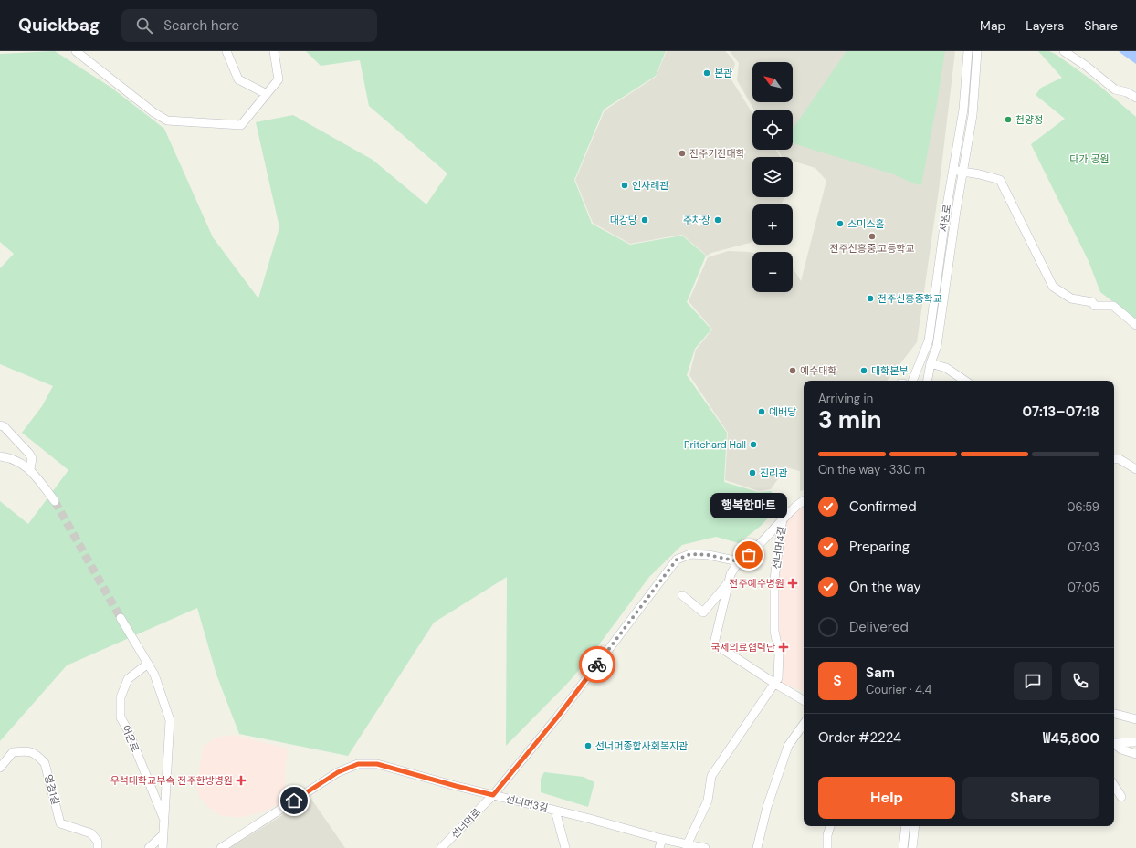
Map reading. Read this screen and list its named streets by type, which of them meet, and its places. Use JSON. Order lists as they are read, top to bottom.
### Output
{
  "streets": {
    "street": [
      "서원로",
      "선너머4길",
      "어은로",
      "영경1길",
      "선너머3길",
      "선너머로"
    ]
  },
  "crossings": [
    ["선너머4길", "선너머3길"],
    ["선너머3길", "선너머로"]
  ],
  "parks": ["다가 공원"],
  "places": {
    "other": [
      "본관",
      "천양정",
      "전주기전대학",
      "인사례관",
      "대강당",
      "주차장",
      "스미스홀",
      "전주신흥중,고등학교",
      "전주신흥중학교",
      "예수대학",
      "대학본부",
      "예배당",
      "Pritchard Hall",
      "진리관",
      "행복한마트",
      "선너머종합사회복지관"
    ],
    "health": ["전주예수병원", "국제의료협력단", "우석대학교부속 전주한방병원"]
  },
  "north": "top left",
  "page": {
    "header": "Quickbag",
    "search": "Search here",
    "nav": ["Map", "Layers", "Share"],
    "map_buttons": ["+", "−"],
    "heading": ["3 min", "Arriving in", "07:13–07:18"],
    "panel": [
      "Sam",
      "Courier · 4.4",
      "Order #2224",
      "₩45,800"
    ],
    "bar": "On the way · 330 m",
    "list": [
      ["Confirmed", "06:59"],
      ["Preparing", "07:03"],
      ["On the way", "07:05"],
      "Delivered"
    ],
    "bubble": "행복한마트",
    "round": "S",
    "buttons": ["Help", "Share"]
  }
}
